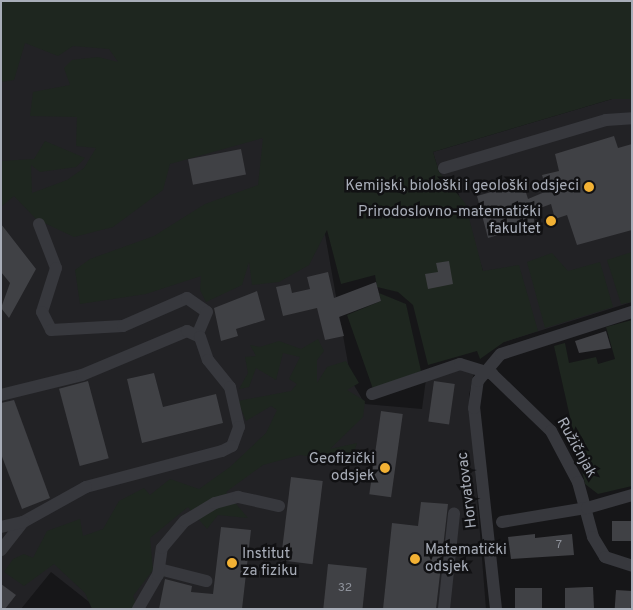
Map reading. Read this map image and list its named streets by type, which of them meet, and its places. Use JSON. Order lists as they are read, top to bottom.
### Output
{
  "streets": {
    "street": ["Ružičnjak", "Horvatovac"]
  },
  "crossings": [
    ["Ružičnjak", "Horvatovac"]
  ],
  "places": [
    "Kemijski, biološki i geološki odsjeci",
    "Prirodoslovno-matematički fakultet",
    "Geofizički odsjek",
    "Matematički odsjek",
    "Institut za fiziku"
  ],
  "house_numbers": ["7", "32"]
}
